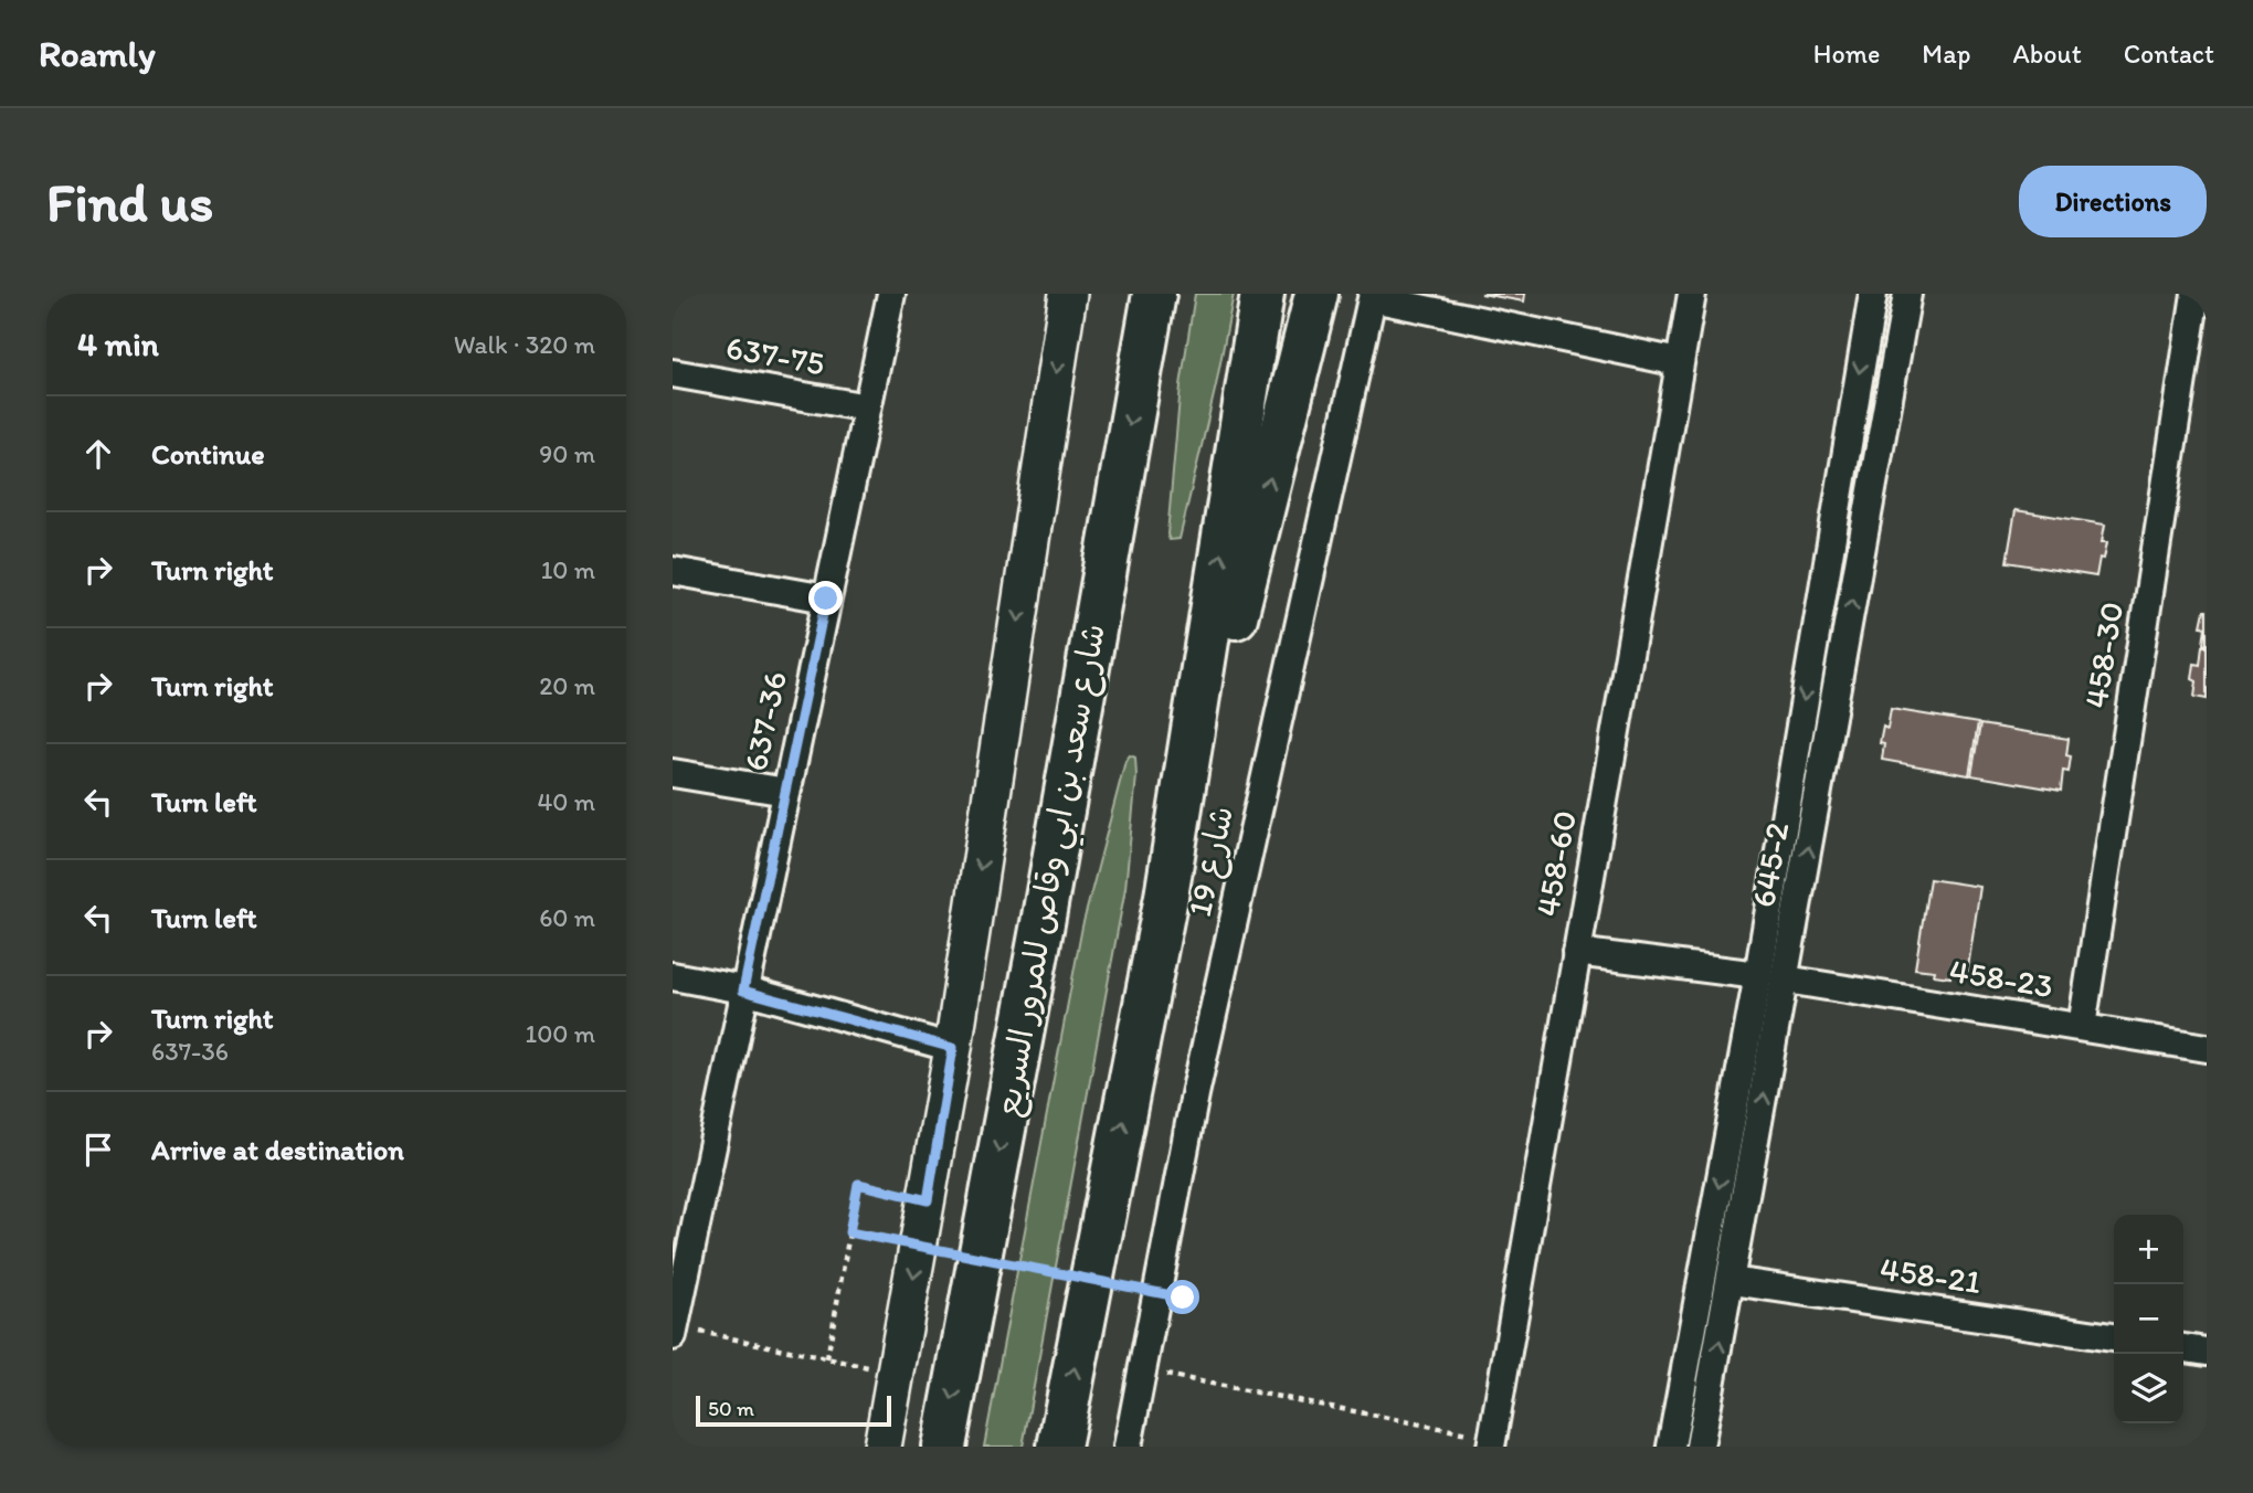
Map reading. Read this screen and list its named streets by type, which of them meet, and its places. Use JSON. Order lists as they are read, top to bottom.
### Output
{
  "streets": {
    "highway": ["شارع سعد بن ابي وقاص للمرور السريع"],
    "street": [
      "637-75",
      "458-30",
      "637-36",
      "شارع 19",
      "458-60",
      "645-2",
      "458-23",
      "458-21"
    ]
  },
  "crossings": [
    ["637-75", "637-36"],
    ["458-30", "458-23"],
    ["645-2", "458-23"],
    ["645-2", "458-21"]
  ],
  "scale_bar": "50 m",
  "page": {
    "header": "Roamly",
    "nav": [
      "Home",
      "Map",
      "About",
      "Contact"
    ],
    "buttons": "Directions",
    "title": "Find us",
    "heading": ["4 min", "Walk · 320 m"],
    "list": [
      ["Continue", "90 m"],
      ["Turn right", "10 m"],
      ["Turn right", "20 m"],
      ["Turn left", "40 m"],
      ["Turn left", "60 m"],
      ["Turn right", "637-36", "100 m"],
      "Arrive at destination"
    ],
    "map_buttons": ["+", "−"],
    "scale": "50 m"
  }
}
